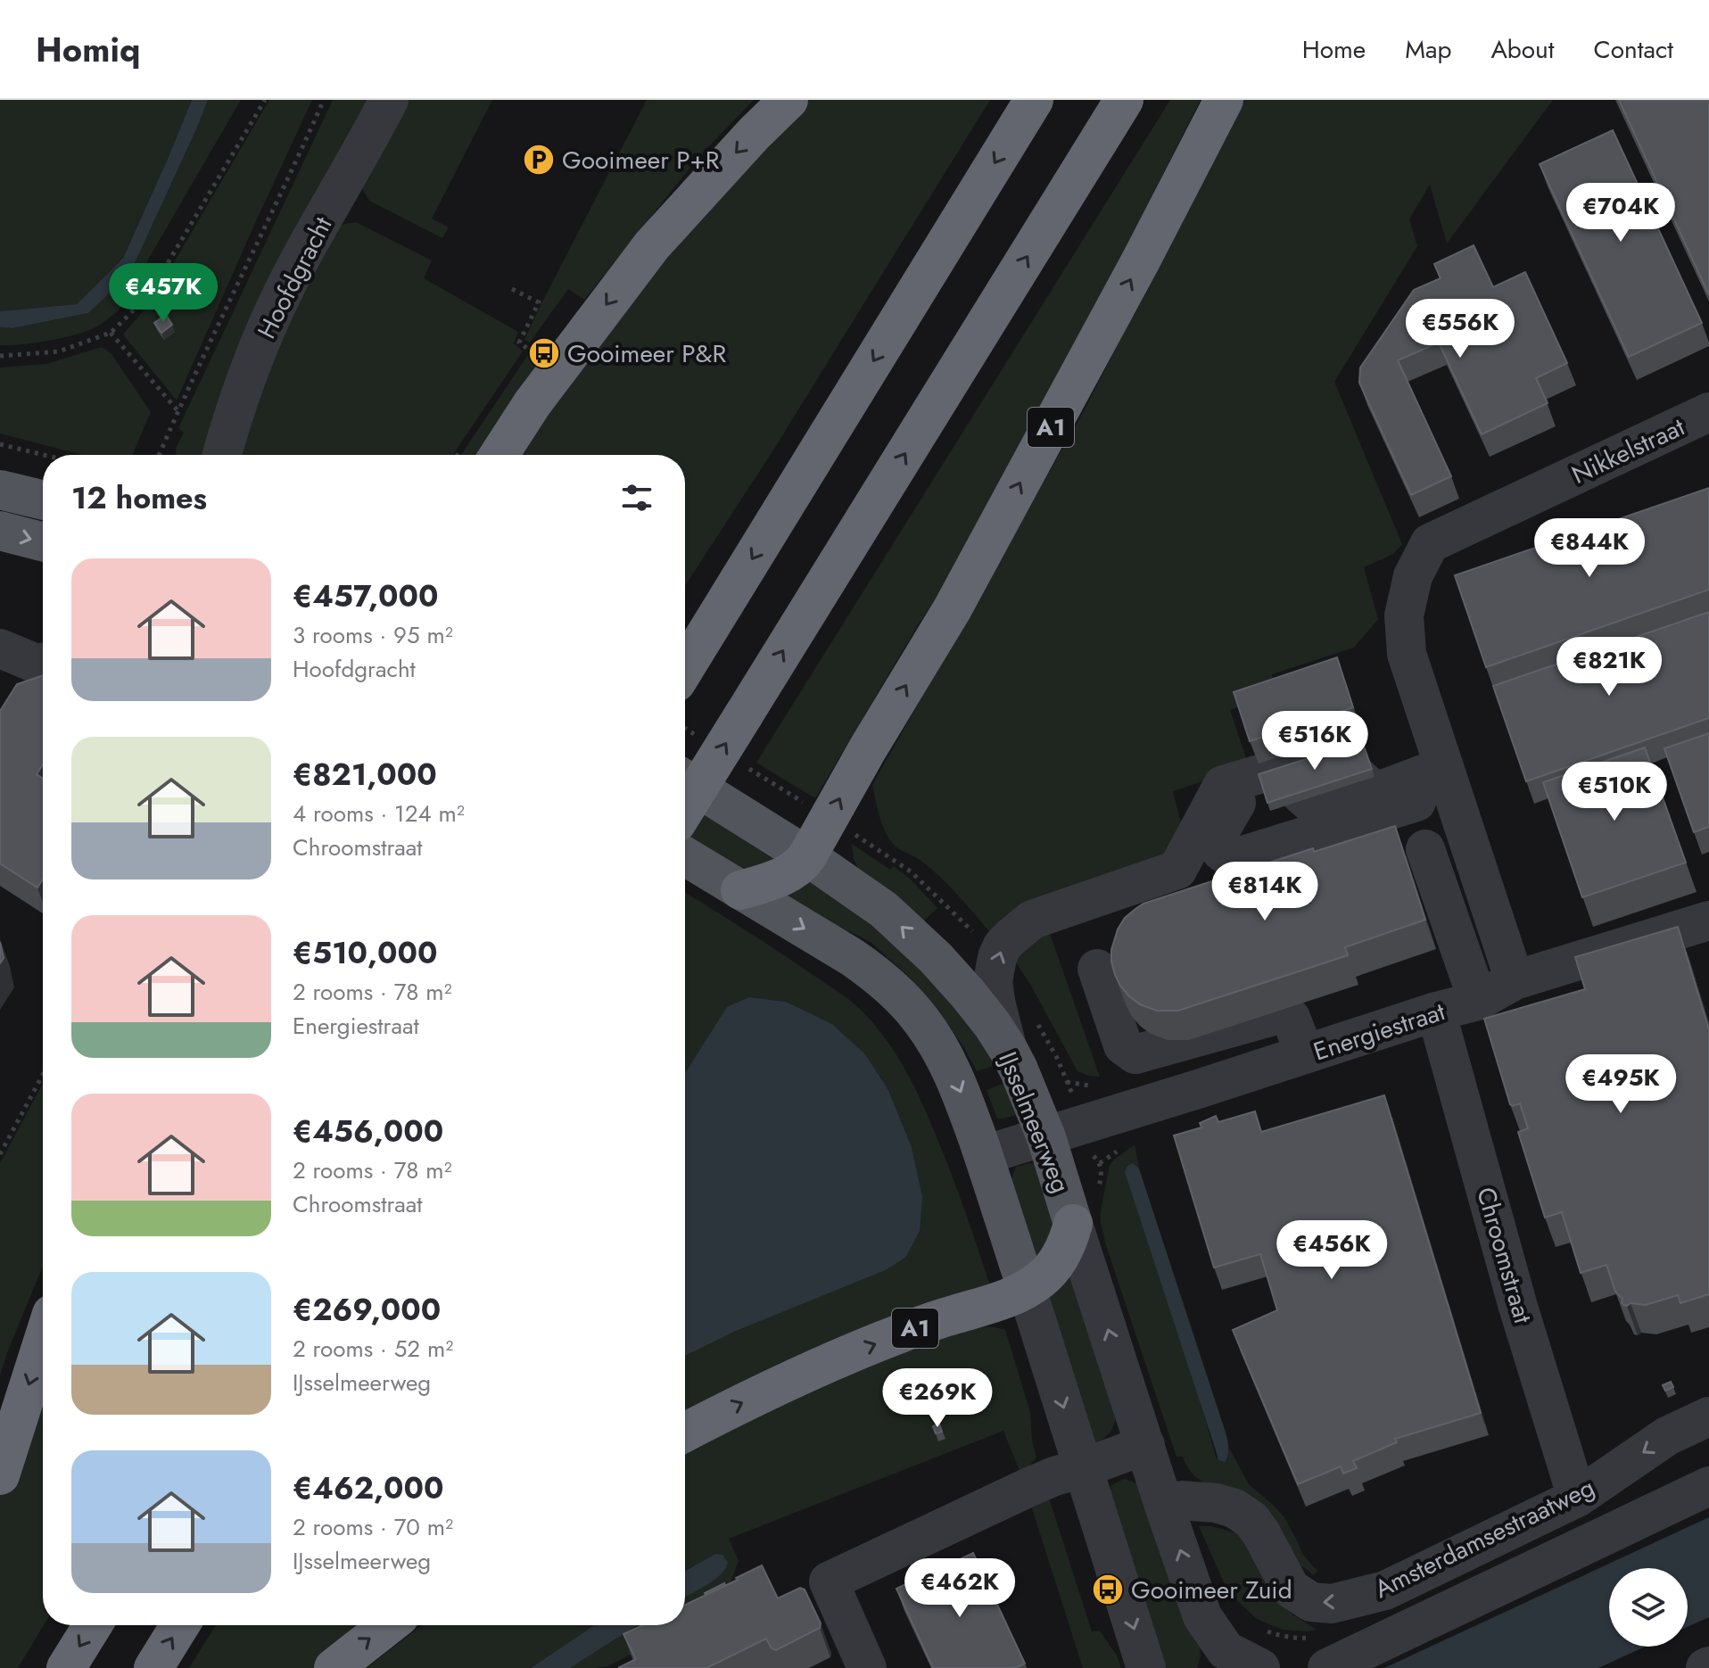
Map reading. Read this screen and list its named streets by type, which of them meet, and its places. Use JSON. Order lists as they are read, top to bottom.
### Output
{
  "streets": {
    "highway": ["A1"],
    "main road": ["IJsselmeerweg"],
    "street": [
      "Hoofdgracht",
      "Nikkelstraat",
      "Energiestraat",
      "Chroomstraat",
      "Amsterdamsestraatweg"
    ]
  },
  "crossings": [
    ["A1", "IJsselmeerweg"],
    ["Energiestraat", "IJsselmeerweg"],
    ["Energiestraat", "Chroomstraat"],
    ["IJsselmeerweg", "Amsterdamsestraatweg"],
    ["Chroomstraat", "Amsterdamsestraatweg"]
  ],
  "places": {
    "parking": ["Gooimeer P+R"],
    "bus stop": ["Gooimeer P&R", "Gooimeer Zuid"]
  },
  "page": {
    "header": "Homiq",
    "nav": [
      "Home",
      "Map",
      "About",
      "Contact"
    ],
    "price": [
      "€704K",
      "€457K",
      "€556K",
      "€844K",
      "€821K",
      "€516K",
      "€510K",
      "€814K",
      "€495K",
      "€456K",
      "€269K",
      "€462K"
    ],
    "heading": "12 homes",
    "list": [
      {
        "name": "€457,000",
        "note": "3 rooms · 95 m² · Hoofdgracht"
      },
      {
        "name": "€821,000",
        "note": "4 rooms · 124 m² · Chroomstraat"
      },
      {
        "name": "€510,000",
        "note": "2 rooms · 78 m² · Energiestraat"
      },
      {
        "name": "€456,000",
        "note": "2 rooms · 78 m² · Chroomstraat"
      },
      {
        "name": "€269,000",
        "note": "2 rooms · 52 m² · IJsselmeerweg"
      },
      {
        "name": "€462,000",
        "note": "2 rooms · 70 m² · IJsselmeerweg"
      }
    ]
  }
}
